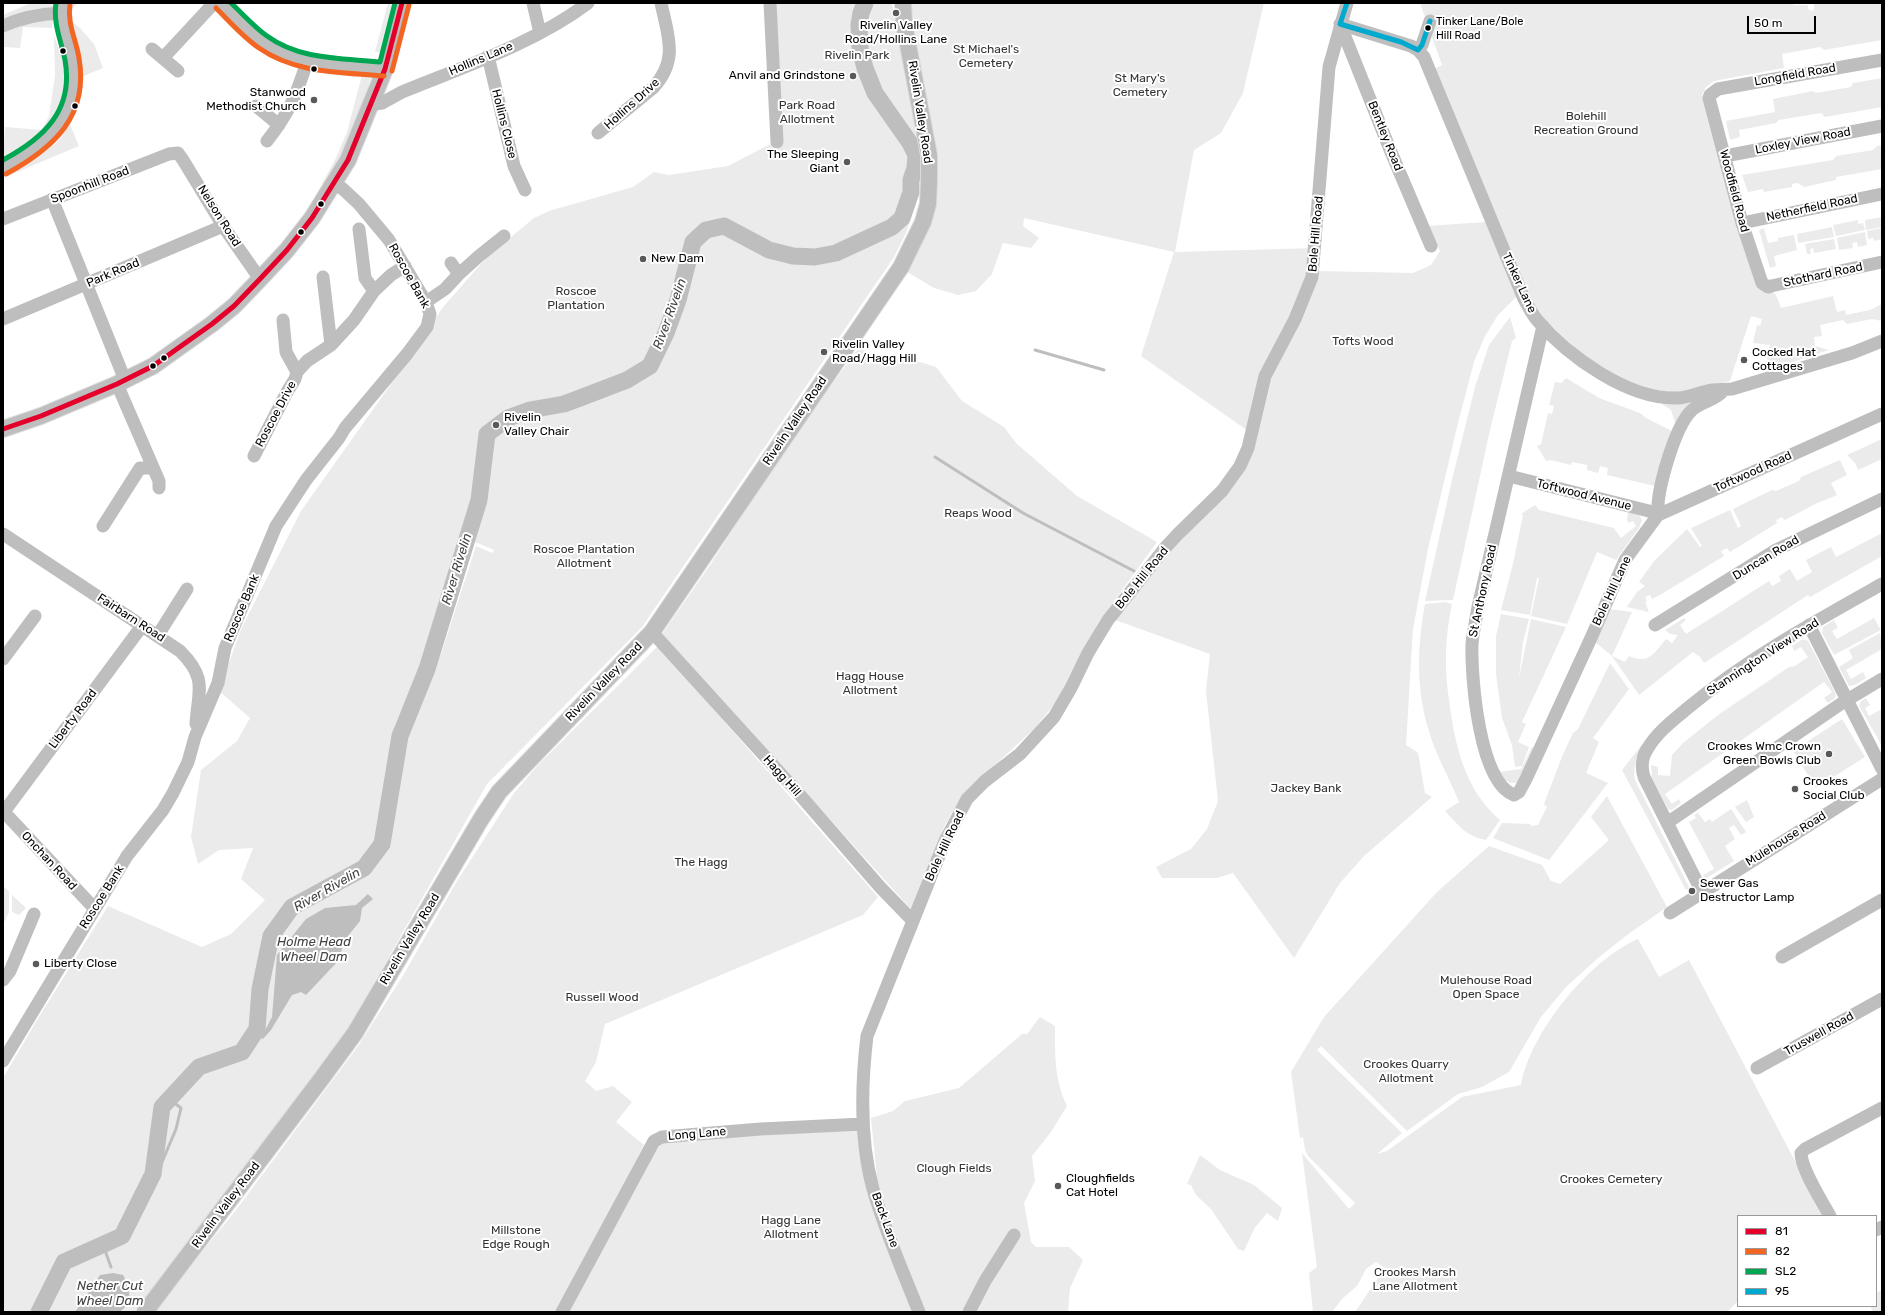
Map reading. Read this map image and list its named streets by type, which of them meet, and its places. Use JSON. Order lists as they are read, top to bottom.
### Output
{
  "streets": {
    "main road": ["Rivelin Valley Road"],
    "street": [
      "Hollins Lane",
      "Longfield Road",
      "Hollins Drive",
      "Hollins Close",
      "Bentley Road",
      "Loxley View Road",
      "Spoonhill Road",
      "Woodfield Road",
      "Netherfield Road",
      "Nelson Road",
      "Bole Hill Road",
      "Park Road",
      "Stothard Road",
      "Roscoe Bank",
      "Tinker Lane",
      "Roscoe Drive",
      "Toftwood Road",
      "Toftwood Avenue",
      "Duncan Road",
      "St Anthony Road",
      "Bole Hill Lane",
      "Fairbarn Road",
      "Stannington View Road",
      "Liberty Road",
      "Hagg Hill",
      "Mulehouse Road",
      "Onchan Road",
      "Truswell Road",
      "Long Lane",
      "Back Lane"
    ]
  },
  "crossings": [
    ["Hollins Lane", "Hollins Close"],
    ["Longfield Road", "Woodfield Road"],
    ["Rivelin Valley Road", "Hagg Hill"],
    ["Bentley Road", "Bole Hill Road"],
    ["Loxley View Road", "Woodfield Road"],
    ["Spoonhill Road", "Nelson Road"],
    ["Woodfield Road", "Netherfield Road"],
    ["Woodfield Road", "Stothard Road"],
    ["Nelson Road", "Park Road"],
    ["Bole Hill Road", "Hagg Hill"],
    ["Bole Hill Road", "Long Lane"],
    ["Bole Hill Road", "Back Lane"],
    ["Roscoe Bank", "Roscoe Drive"],
    ["Roscoe Bank", "Fairbarn Road"],
    ["Roscoe Bank", "Onchan Road"],
    ["Tinker Lane", "St Anthony Road"],
    ["Toftwood Road", "Toftwood Avenue"],
    ["Toftwood Road", "Bole Hill Lane"],
    ["Toftwood Avenue", "St Anthony Road"],
    ["St Anthony Road", "Bole Hill Lane"],
    ["Fairbarn Road", "Liberty Road"],
    ["Stannington View Road", "Mulehouse Road"],
    ["Liberty Road", "Onchan Road"],
    ["Long Lane", "Back Lane"]
  ],
  "water": ["River Rivelin", "Holme Head Wheel Dam", "Nether Cut Wheel Dam"],
  "parks": [
    "St Michael's Cemetery",
    "Rivelin Park",
    "St Mary's Cemetery",
    "Park Road Allotment",
    "Bolehill Recreation Ground",
    "Roscoe Plantation",
    "Tofts Wood",
    "Reaps Wood",
    "Roscoe Plantation Allotment",
    "Hagg House Allotment",
    "Jackey Bank",
    "The Hagg",
    "Mulehouse Road Open Space",
    "Russell Wood",
    "Crookes Quarry Allotment",
    "Clough Fields",
    "Crookes Cemetery",
    "Hagg Lane Allotment",
    "Millstone Edge Rough",
    "Crookes Marsh Lane Allotment"
  ],
  "places": [
    "Rivelin Valley Road/Hollins Lane",
    "Tinker Lane/Bole Hill Road",
    "Anvil and Grindstone",
    "Stanwood Methodist Church",
    "The Sleeping Giant",
    "New Dam",
    "Rivelin Valley Road/Hagg Hill",
    "Cocked Hat Cottages",
    "Rivelin Valley Chair",
    "Crookes Wmc Crown Green Bowls Club",
    "Crookes Social Club",
    "Sewer Gas Destructor Lamp",
    "Liberty Close",
    "Cloughfields Cat Hotel"
  ],
  "lines": [
    "transit line 81",
    "transit line SL2",
    "transit line 95",
    "transit line 82"
  ],
  "legend": [
    "81",
    "82",
    "SL2",
    "95"
  ],
  "scale_bar": "50 m"
}
